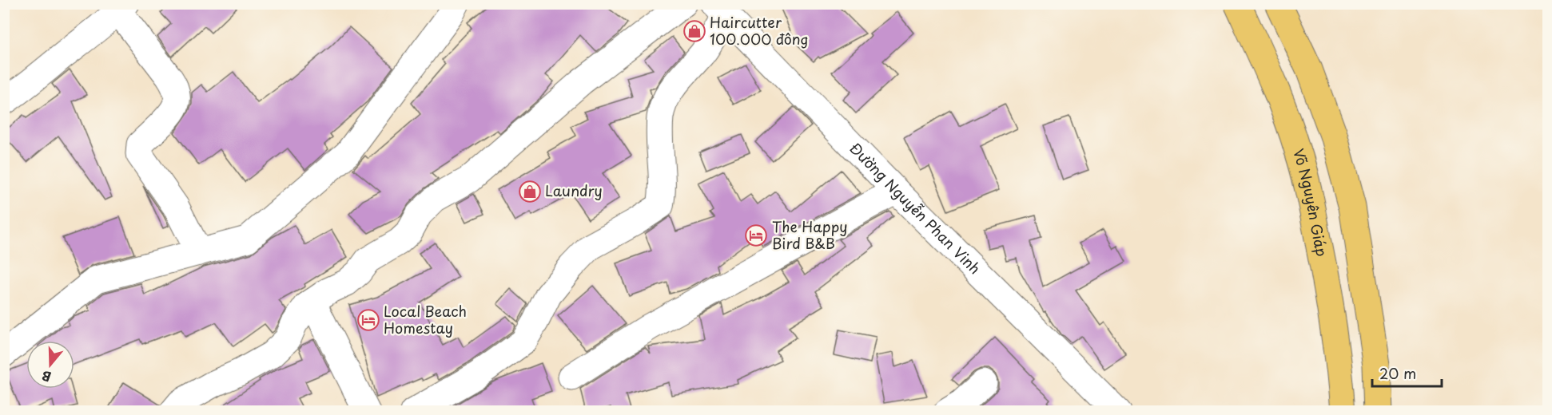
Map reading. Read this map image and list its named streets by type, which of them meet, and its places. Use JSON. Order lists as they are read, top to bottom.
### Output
{
  "streets": {
    "main road": ["Võ Nguyên Giáp"],
    "street": ["Đường Nguyễn Phan Vinh"]
  },
  "places": {
    "shop": ["Haircutter 100.000 đông", "Laundry"],
    "hotel": ["The Happy Bird B&B", "Local Beach Homestay"]
  },
  "scale_bar": "20 m",
  "north": "bottom"
}
